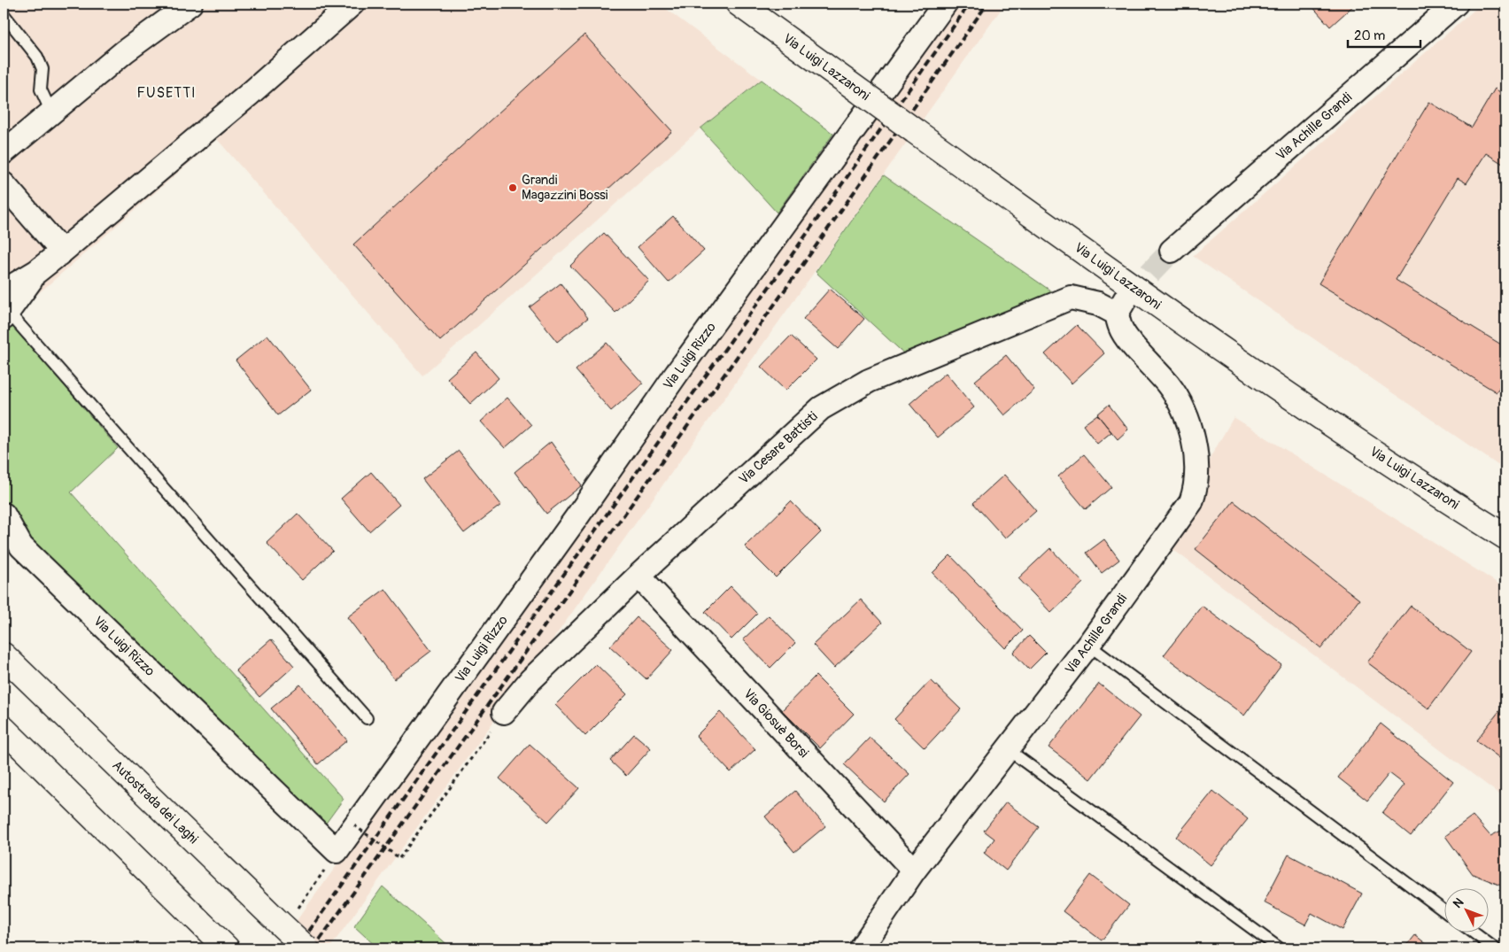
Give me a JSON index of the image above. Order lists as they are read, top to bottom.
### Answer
{
  "streets": {
    "main road": ["Via Luigi Lazzaroni", "Autostrada dei Laghi"],
    "street": [
      "Via Achille Grandi",
      "Via Luigi Rizzo",
      "Via Cesare Battisti",
      "Via Giosuè Borsi"
    ]
  },
  "crossings": [
    ["Via Achille Grandi", "Via Cesare Battisti"],
    ["Via Achille Grandi", "Via Giosuè Borsi"],
    ["Via Cesare Battisti", "Via Giosuè Borsi"]
  ],
  "districts": ["FUSETTI"],
  "places": ["Grandi Magazzini Bossi"],
  "scale_bar": "20 m",
  "north": "top left"
}
